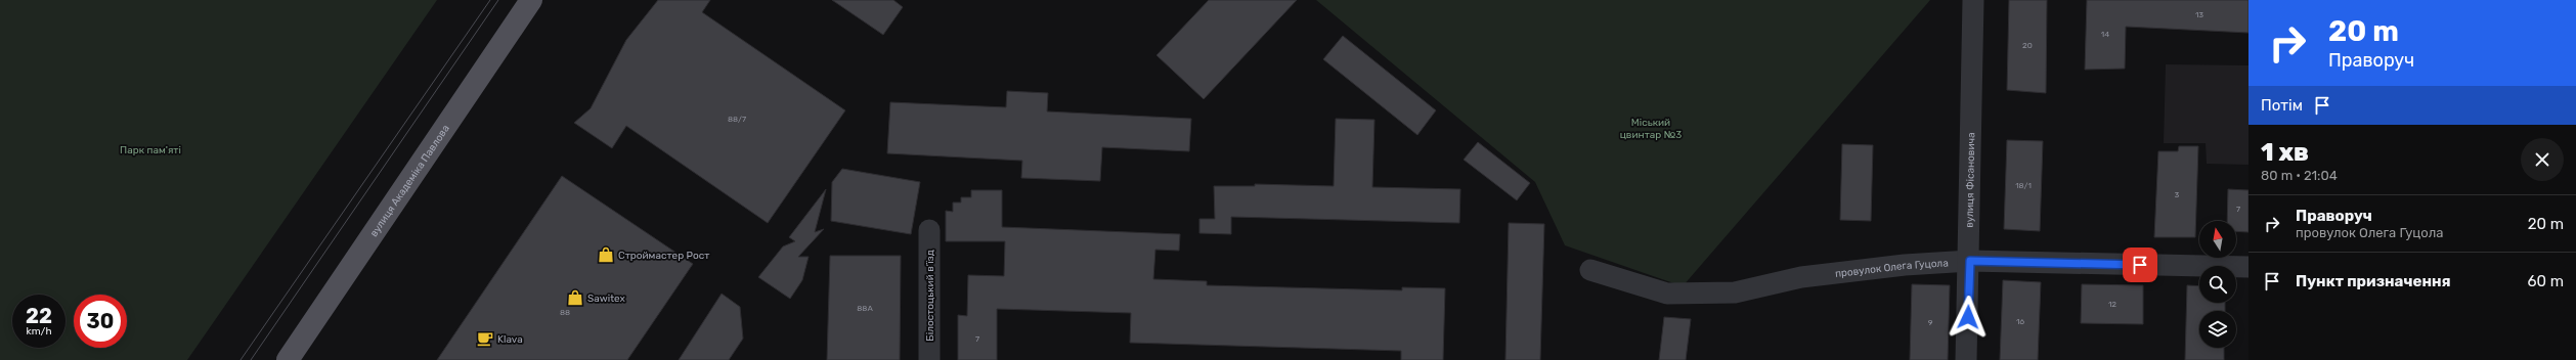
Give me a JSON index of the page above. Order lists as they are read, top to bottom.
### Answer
{
  "streets": {
    "main road": ["вулиця Академіка Павлова"],
    "street": ["вулиця Фісановича", "провулок Олега Гуцола", "Білостоцький в’їзд"]
  },
  "crossings": [
    ["вулиця Фісановича", "провулок Олега Гуцола"]
  ],
  "parks": ["Міський цвинтар №3", "Парк пам'яті"],
  "places": {
    "shop": ["Строймастер Рост", "Sawitex"],
    "cafe": ["Klava"]
  },
  "house_numbers": [
    "13",
    "14",
    "20",
    "88/7",
    "18/1",
    "3",
    "7",
    "12",
    "88А",
    "88",
    "16",
    "9",
    "7"
  ],
  "north": "top",
  "page": {
    "turn": ["20 m", "Праворуч"],
    "then": "Потім",
    "heading": ["1 хв", "80 m · 21:04"],
    "list": [
      {
        "name": "Праворуч",
        "note": "провулок Олега Гуцола",
        "value": "20 m"
      },
      {
        "name": "Пункт призначення",
        "value": "60 m"
      }
    ],
    "speed": "22 km/h",
    "limit": "30"
  }
}
